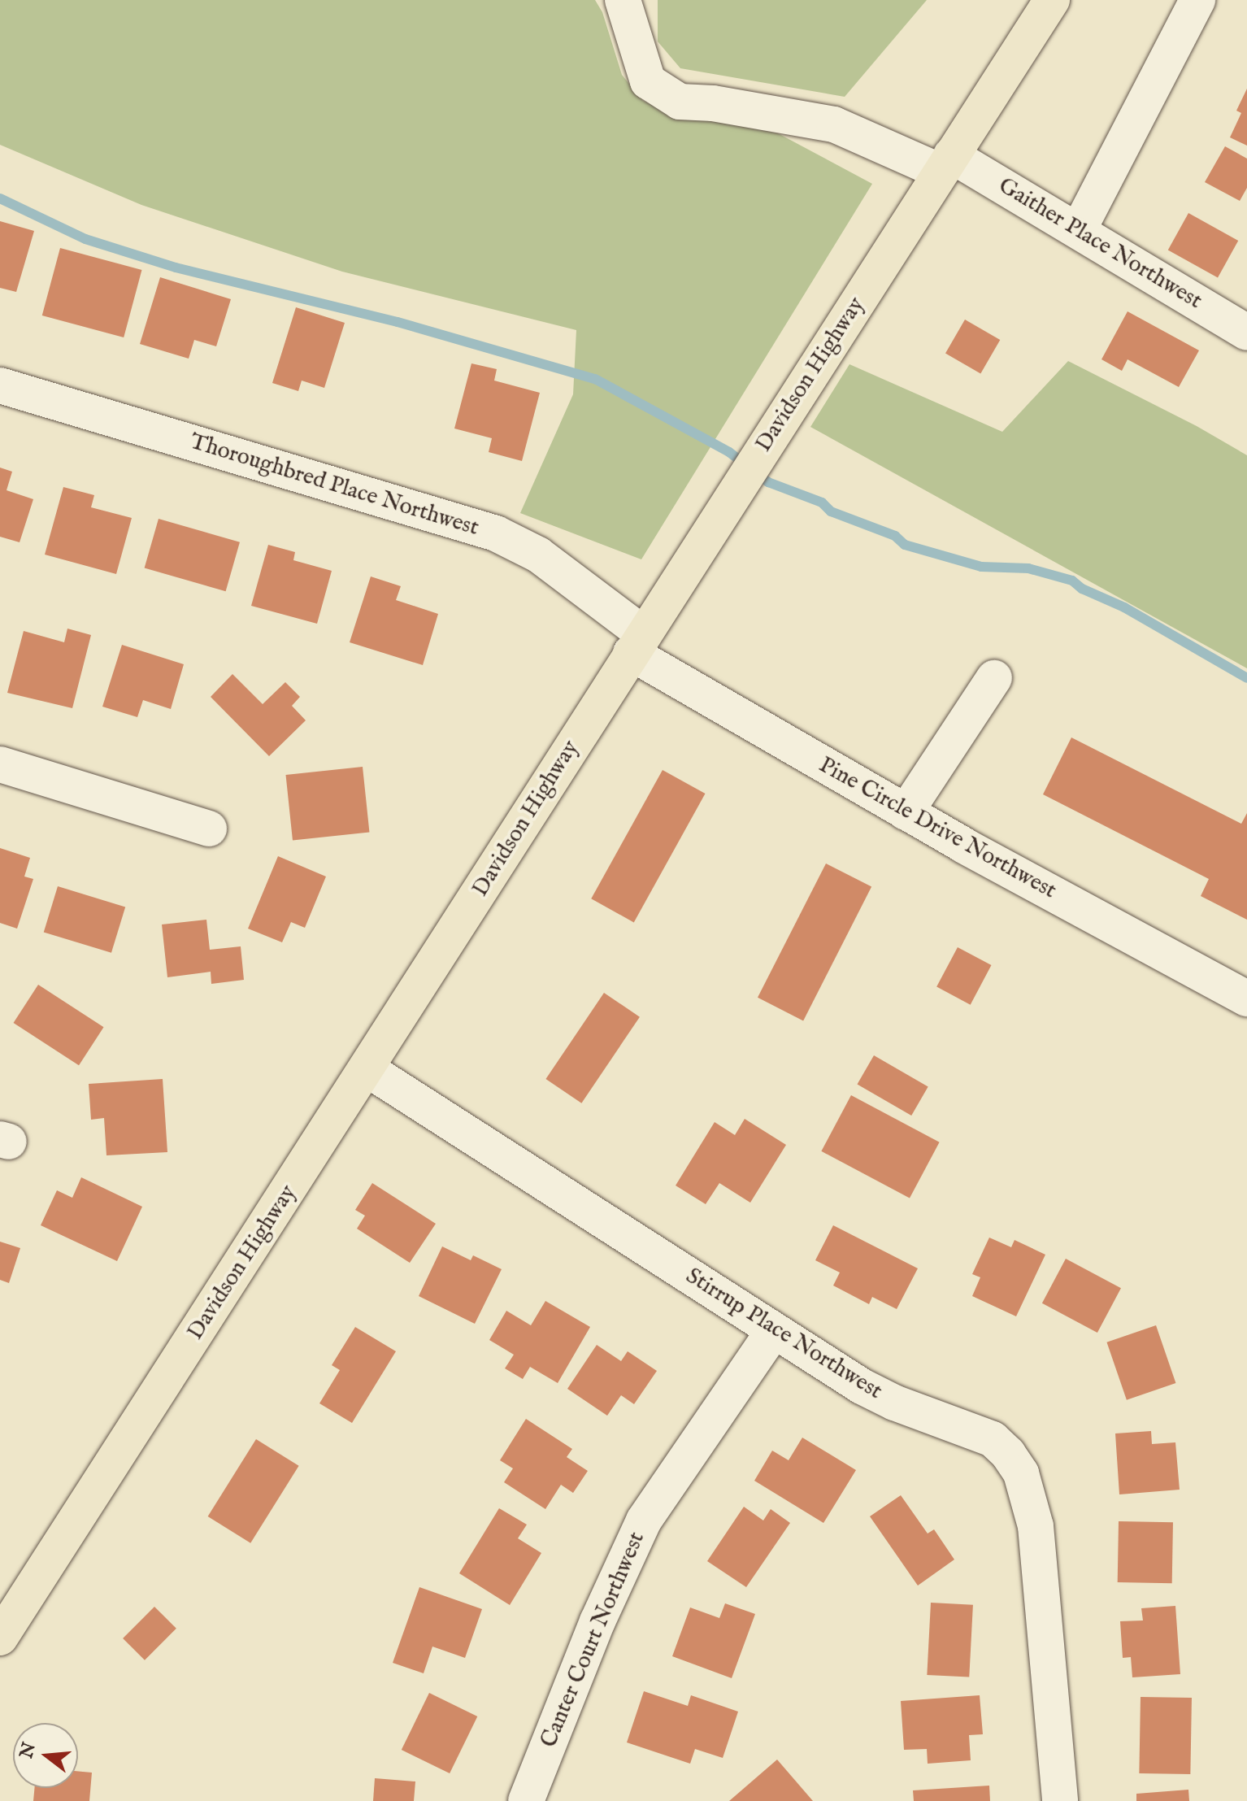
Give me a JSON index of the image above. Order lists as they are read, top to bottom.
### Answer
{
  "streets": {
    "main road": ["Davidson Highway"],
    "street": [
      "Gaither Place Northwest",
      "Thoroughbred Place Northwest",
      "Pine Circle Drive Northwest",
      "Stirrup Place Northwest",
      "Canter Court Northwest"
    ]
  },
  "crossings": [
    ["Gaither Place Northwest", "Davidson Highway"],
    ["Davidson Highway", "Thoroughbred Place Northwest"],
    ["Davidson Highway", "Pine Circle Drive Northwest"],
    ["Davidson Highway", "Stirrup Place Northwest"],
    ["Thoroughbred Place Northwest", "Pine Circle Drive Northwest"],
    ["Stirrup Place Northwest", "Canter Court Northwest"]
  ],
  "north": "left"
}
